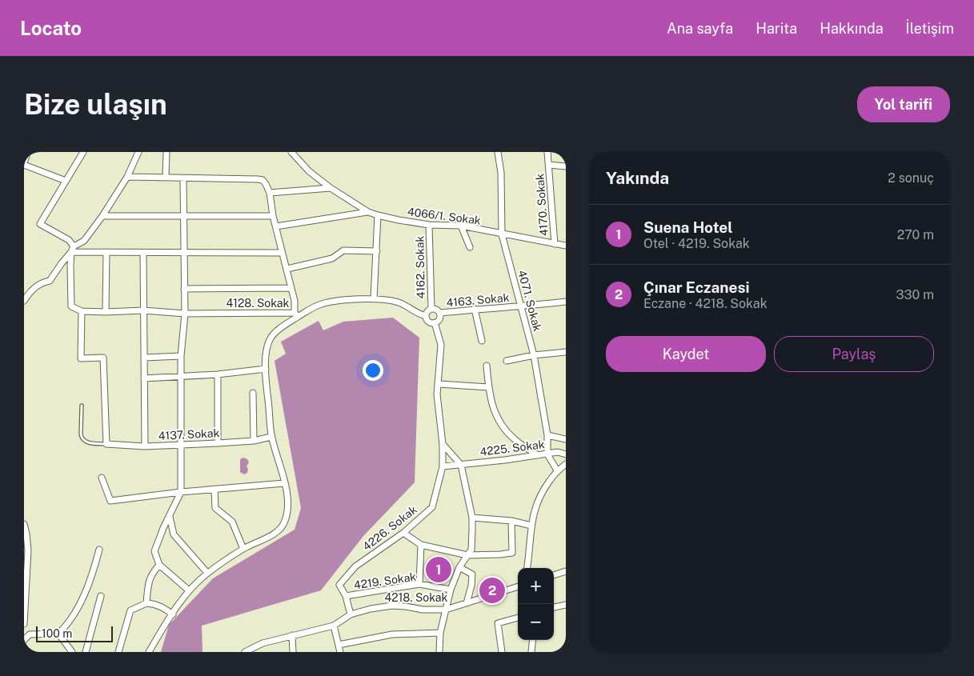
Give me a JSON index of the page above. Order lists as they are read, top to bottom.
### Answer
{
  "streets": {
    "street": [
      "4170. Sokak",
      "4066/1. Sokak",
      "4162. Sokak",
      "4163. Sokak",
      "4071. Sokak",
      "4128. Sokak",
      "4137. Sokak",
      "4225. Sokak",
      "4226. Sokak",
      "4219. Sokak",
      "4218. Sokak"
    ]
  },
  "crossings": [
    ["4170. Sokak", "4066/1. Sokak"],
    ["4066/1. Sokak", "4162. Sokak"],
    ["4066/1. Sokak", "4071. Sokak"],
    ["4162. Sokak", "4163. Sokak"],
    ["4162. Sokak", "4128. Sokak"],
    ["4163. Sokak", "4071. Sokak"],
    ["4163. Sokak", "4128. Sokak"],
    ["4071. Sokak", "4225. Sokak"],
    ["4225. Sokak", "4226. Sokak"],
    ["4226. Sokak", "4219. Sokak"]
  ],
  "scale_bar": "100 m",
  "page": {
    "header": "Locato",
    "nav": [
      "Ana sayfa",
      "Harita",
      "Hakkında",
      "İletişim"
    ],
    "buttons": [
      "Yol tarifi",
      ["Kaydet", "Paylaş"]
    ],
    "title": "Bize ulaşın",
    "heading": ["Yakında", "2 sonuç"],
    "list": [
      {
        "mark": "1",
        "name": "Suena Hotel",
        "note": "Otel · 4219. Sokak",
        "value": "270 m"
      },
      {
        "mark": "2",
        "name": "Çınar Eczanesi",
        "note": "Eczane · 4218. Sokak",
        "value": "330 m"
      }
    ],
    "pins": ["1", "2"],
    "map_buttons": ["+", "−"],
    "scale": "100 m"
  }
}
